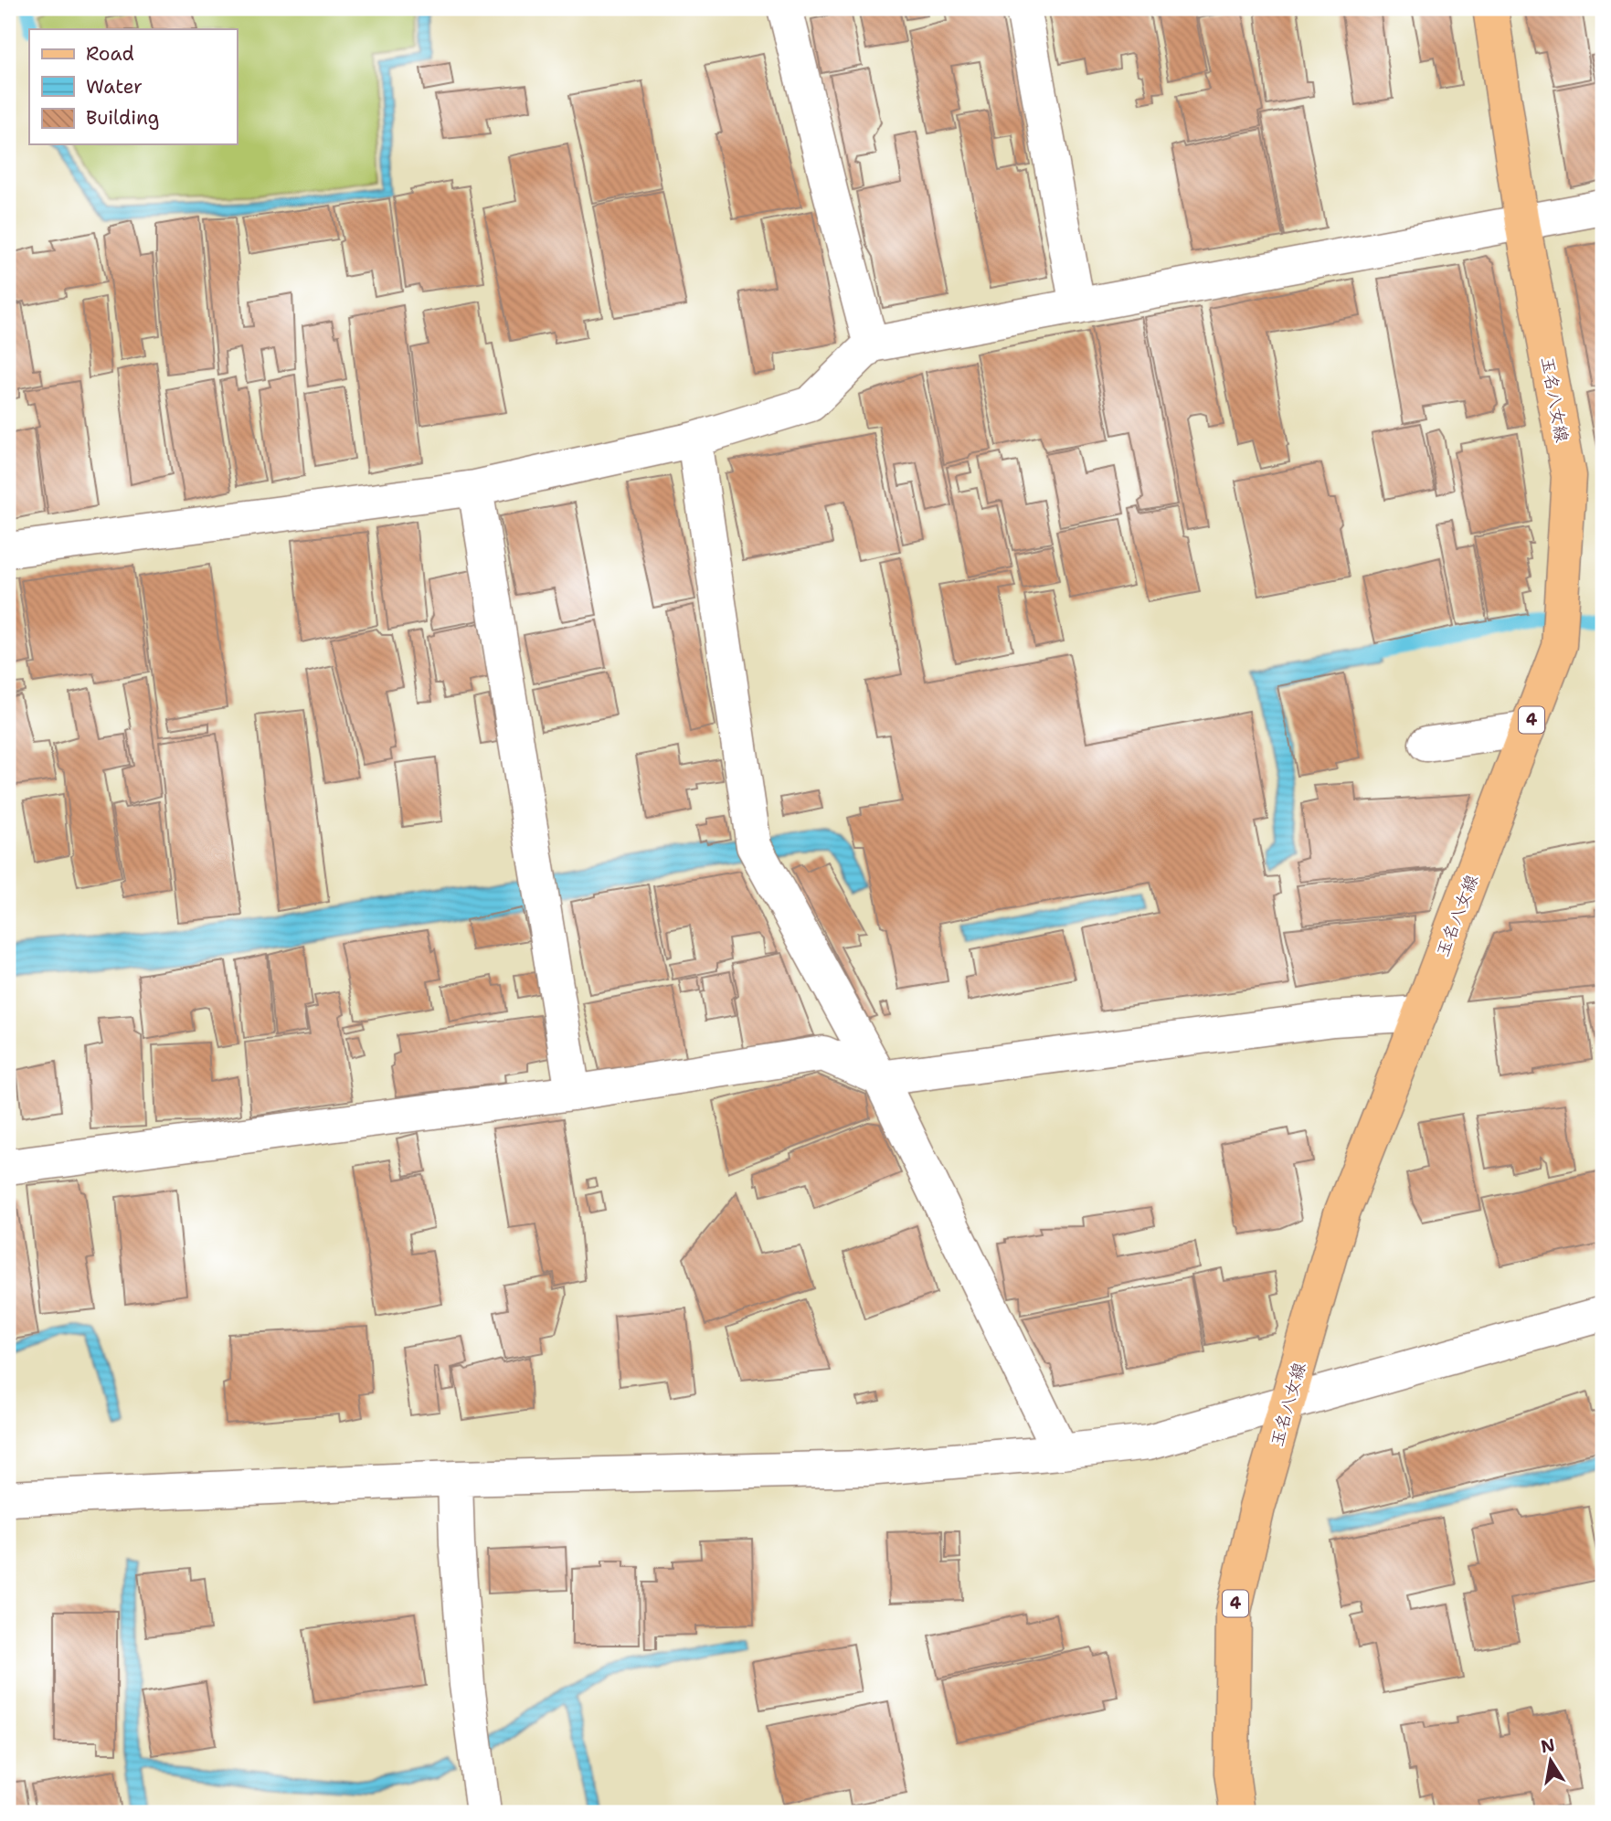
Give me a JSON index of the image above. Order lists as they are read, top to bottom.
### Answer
{
  "streets": {
    "main road": ["玉名八女線", "4"]
  },
  "legend": ["Road", "Water", "Building"],
  "north": "top"
}
